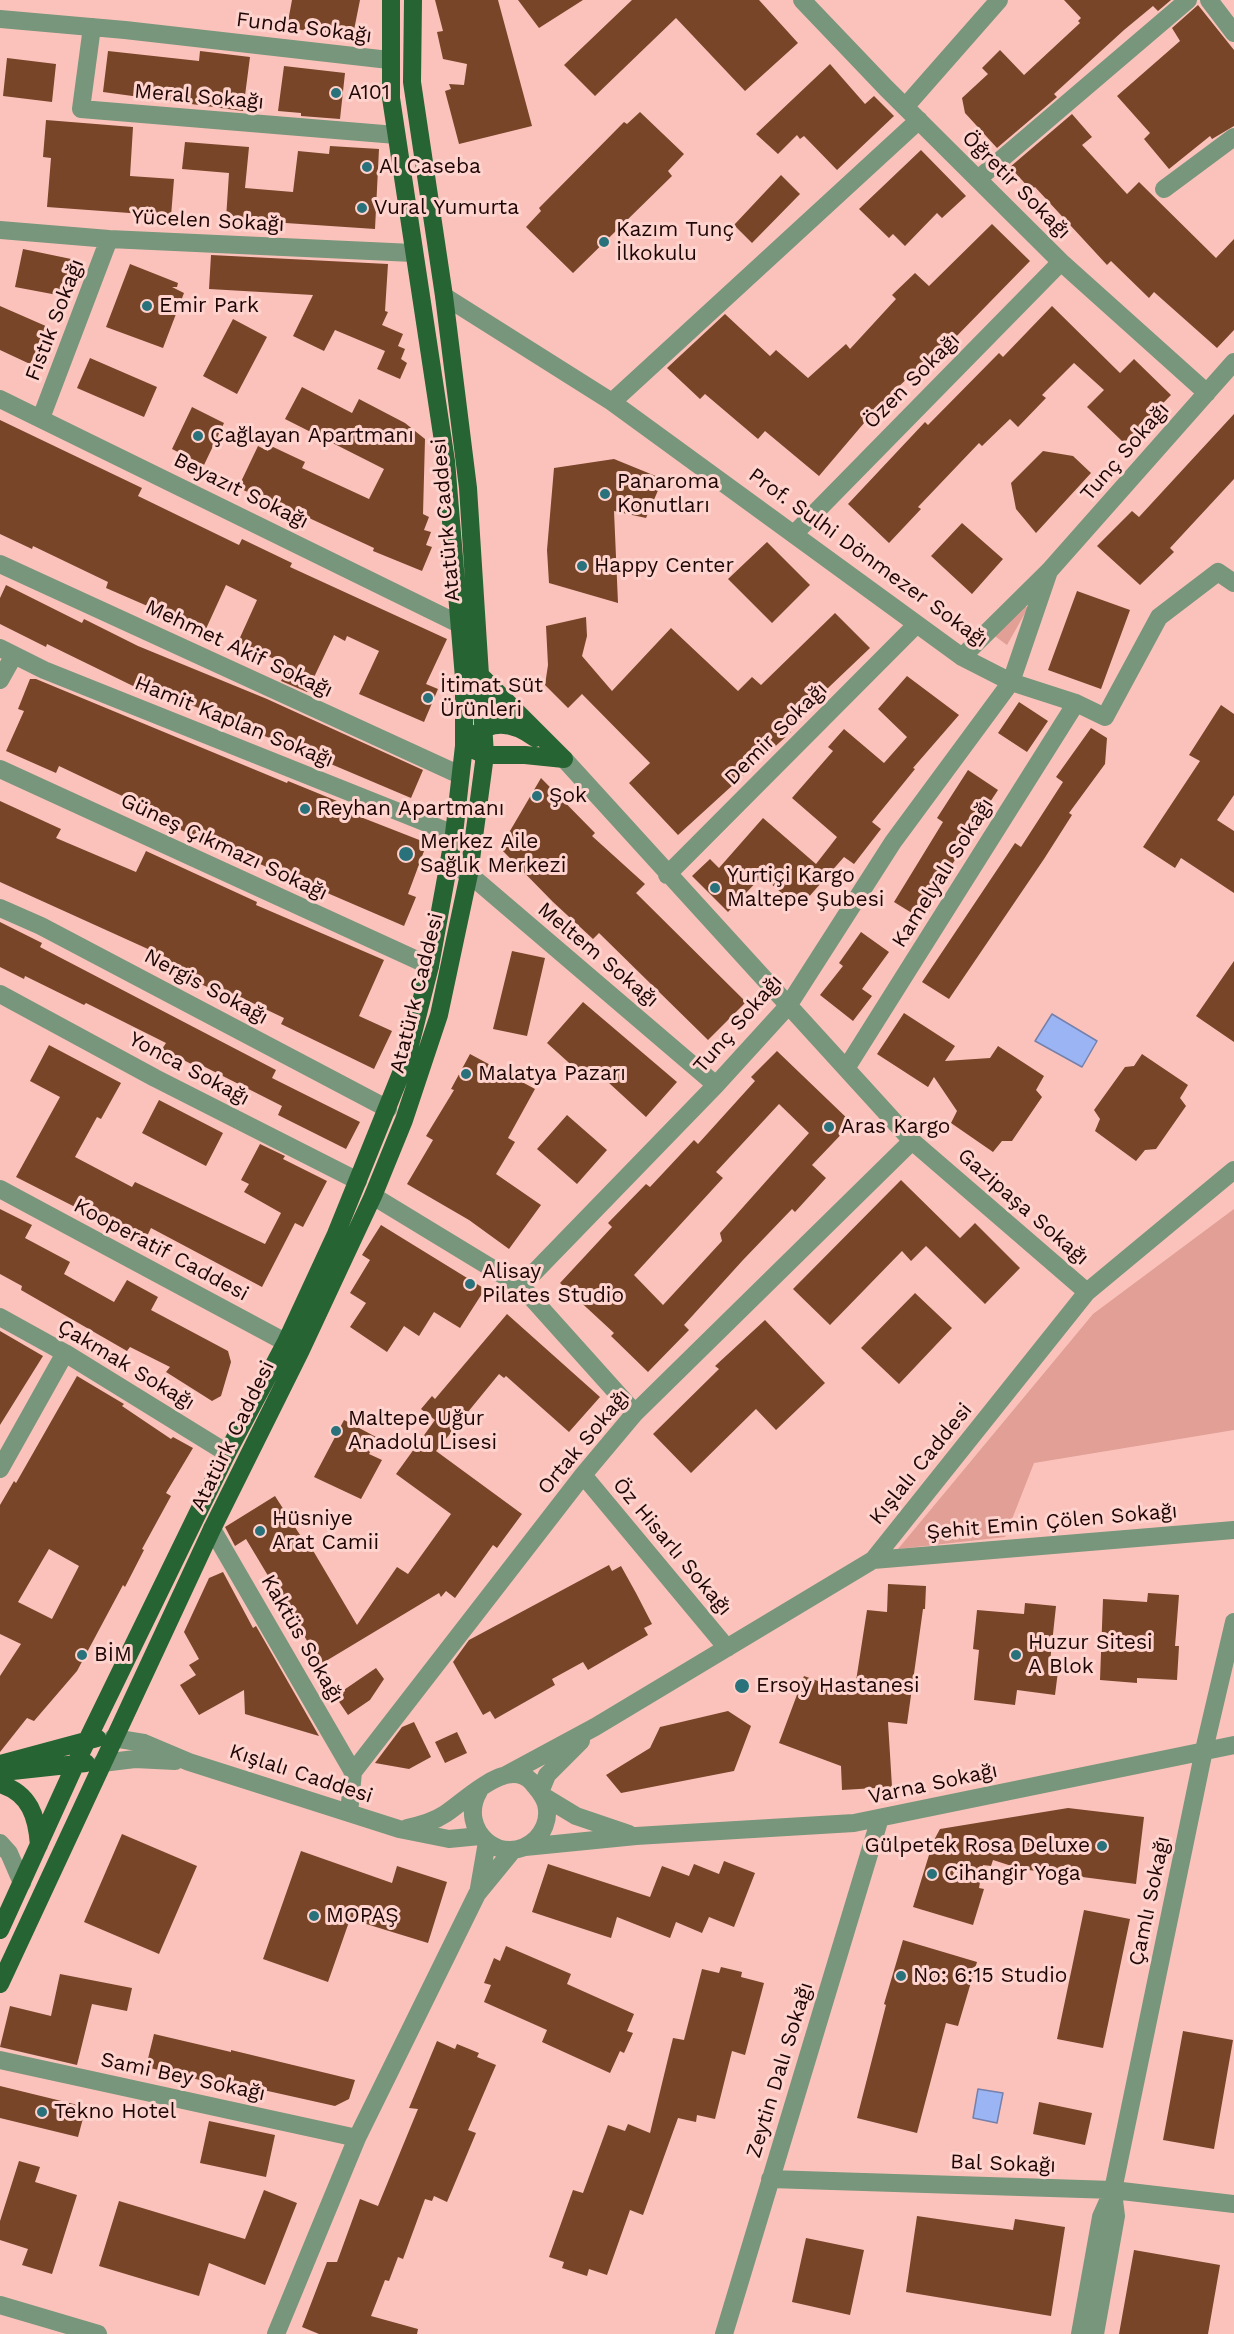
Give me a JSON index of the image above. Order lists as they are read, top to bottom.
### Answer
{
  "streets": {
    "main road": ["Atatürk Caddesi"],
    "street": [
      "Funda Sokağı",
      "Meral Sokağı",
      "Öğretir Sokağı",
      "Yücelen Sokağı",
      "Fıstık Sokağı",
      "Özen Sokağı",
      "Tunç Sokağı",
      "Beyazıt Sokağı",
      "Prof. Sulhi Dönmezer Sokağı",
      "Mehmet Akif Sokağı",
      "Hamit Kaplan Sokağı",
      "Demir Sokağı",
      "Güneş Çıkmazı Sokağı",
      "Kamelyalı Sokağı",
      "Meltem Sokağı",
      "Nergis Sokağı",
      "Yonca Sokağı",
      "Gazipaşa Sokağı",
      "Kooperatif Caddesi",
      "Çakmak Sokağı",
      "Ortak Sokağı",
      "Kışlalı Caddesi",
      "Şehit Emin Çölen Sokağı",
      "Öz Hisarlı Sokağı",
      "Kaktüs Sokağı",
      "Varna Sokağı",
      "Çamlı Sokağı",
      "Zeytin Dalı Sokağı",
      "Sami Bey Sokağı",
      "Bal Sokağı"
    ]
  },
  "crossings": [
    ["Funda Sokağı", "Meral Sokağı"],
    ["Funda Sokağı", "Atatürk Caddesi"],
    ["Meral Sokağı", "Atatürk Caddesi"],
    ["Öğretir Sokağı", "Özen Sokağı"],
    ["Öğretir Sokağı", "Tunç Sokağı"],
    ["Yücelen Sokağı", "Fıstık Sokağı"],
    ["Yücelen Sokağı", "Atatürk Caddesi"],
    ["Fıstık Sokağı", "Beyazıt Sokağı"],
    ["Özen Sokağı", "Prof. Sulhi Dönmezer Sokağı"],
    ["Tunç Sokağı", "Prof. Sulhi Dönmezer Sokağı"],
    ["Tunç Sokağı", "Meltem Sokağı"],
    ["Tunç Sokağı", "Gazipaşa Sokağı"],
    ["Beyazıt Sokağı", "Atatürk Caddesi"],
    ["Atatürk Caddesi", "Prof. Sulhi Dönmezer Sokağı"],
    ["Atatürk Caddesi", "Mehmet Akif Sokağı"],
    ["Atatürk Caddesi", "Hamit Kaplan Sokağı"],
    ["Atatürk Caddesi", "Güneş Çıkmazı Sokağı"],
    ["Atatürk Caddesi", "Meltem Sokağı"],
    ["Atatürk Caddesi", "Nergis Sokağı"],
    ["Atatürk Caddesi", "Yonca Sokağı"],
    ["Atatürk Caddesi", "Kooperatif Caddesi"],
    ["Atatürk Caddesi", "Çakmak Sokağı"],
    ["Atatürk Caddesi", "Kışlalı Caddesi"],
    ["Atatürk Caddesi", "Kaktüs Sokağı"],
    ["Prof. Sulhi Dönmezer Sokağı", "Demir Sokağı"],
    ["Prof. Sulhi Dönmezer Sokağı", "Kamelyalı Sokağı"],
    ["Demir Sokağı", "Gazipaşa Sokağı"],
    ["Kamelyalı Sokağı", "Gazipaşa Sokağı"],
    ["Gazipaşa Sokağı", "Ortak Sokağı"],
    ["Gazipaşa Sokağı", "Kışlalı Caddesi"],
    ["Ortak Sokağı", "Öz Hisarlı Sokağı"],
    ["Ortak Sokağı", "Kaktüs Sokağı"],
    ["Kışlalı Caddesi", "Şehit Emin Çölen Sokağı"],
    ["Kışlalı Caddesi", "Öz Hisarlı Sokağı"],
    ["Kışlalı Caddesi", "Varna Sokağı"],
    ["Varna Sokağı", "Çamlı Sokağı"],
    ["Varna Sokağı", "Zeytin Dalı Sokağı"],
    ["Çamlı Sokağı", "Bal Sokağı"],
    ["Zeytin Dalı Sokağı", "Bal Sokağı"]
  ],
  "places": [
    "A101",
    "Al Caseba",
    "Vural Yumurta",
    "Kazım Tunç İlkokulu",
    "Emir Park",
    "Çağlayan Apartmanı",
    "Panaroma Konutları",
    "Happy Center",
    "İtimat Süt Ürünleri",
    "Şok",
    "Reyhan Apartmanı",
    "Merkez Aile Sağlık Merkezi",
    "Yurtiçi Kargo Maltepe Şubesi",
    "Malatya Pazarı",
    "Aras Kargo",
    "Alisay Pilates Studio",
    "Maltepe Uğur Anadolu Lisesi",
    "Hüsniye Arat Camii",
    "BİM",
    "Huzur Sitesi A Blok",
    "Ersoy Hastanesi",
    "Gülpetek Rosa Deluxe",
    "Cihangir Yoga",
    "MOPAŞ",
    "No: 6:15 Studio",
    "Tekno Hotel"
  ]
}
